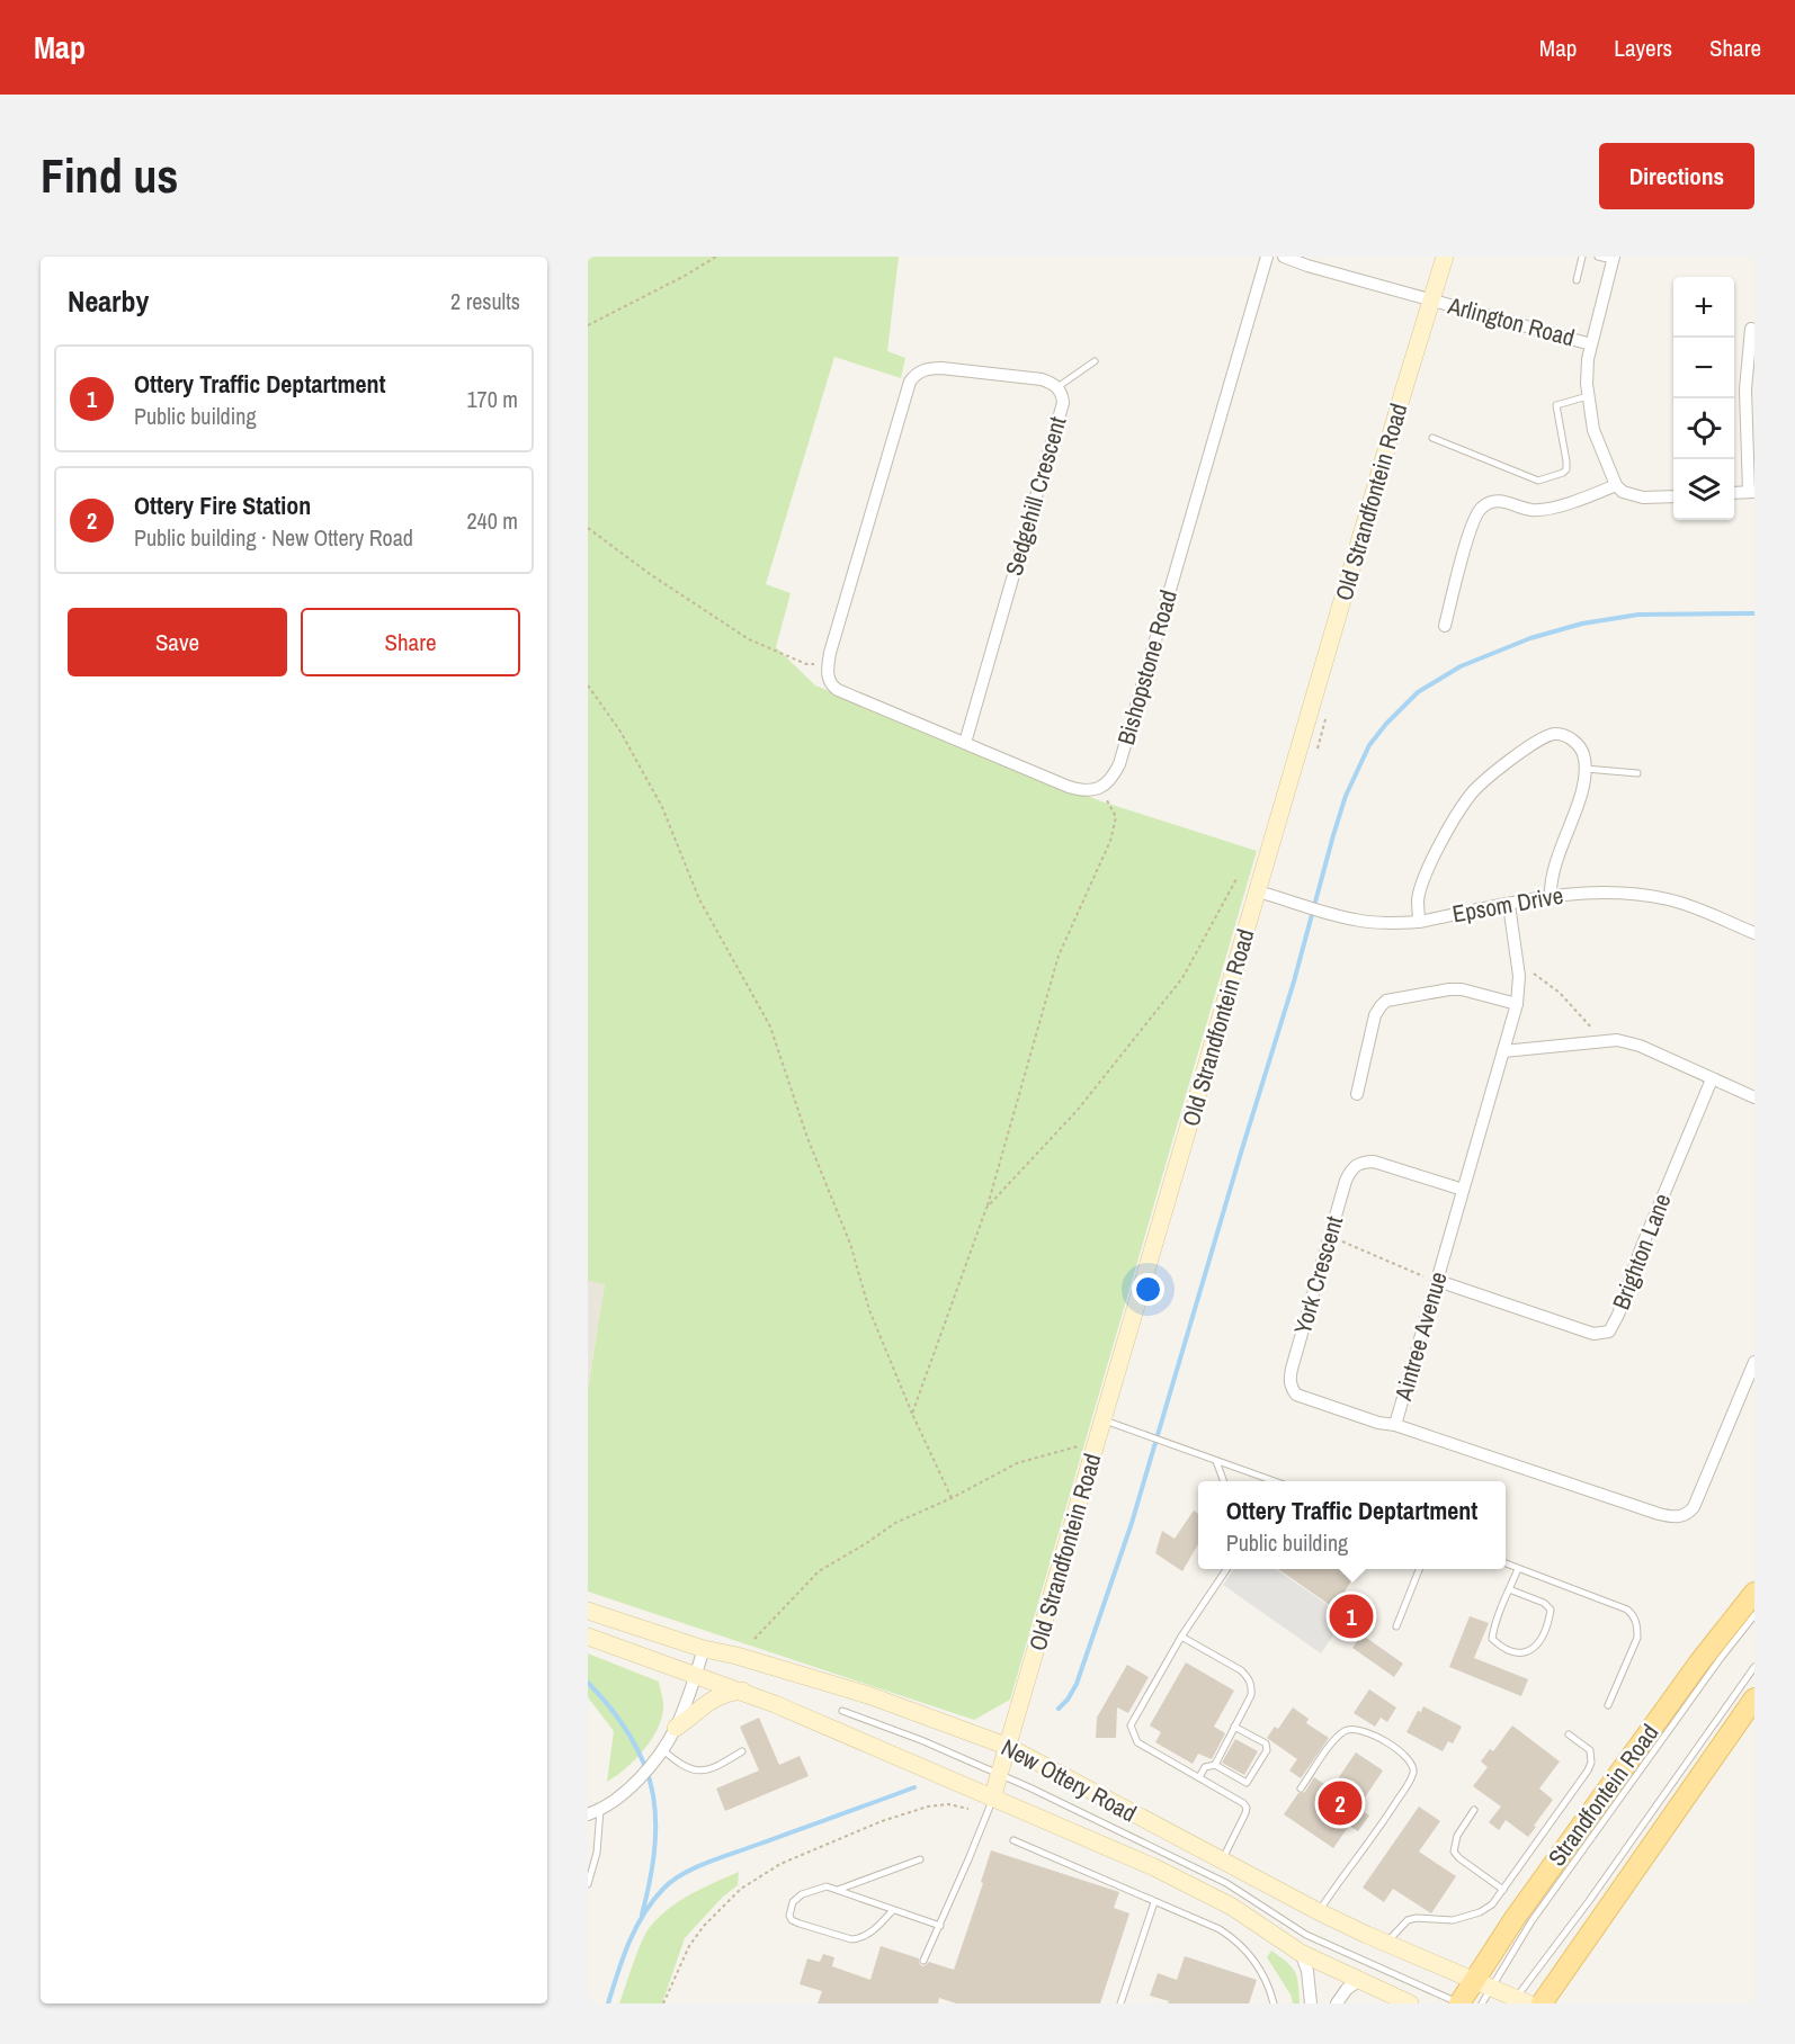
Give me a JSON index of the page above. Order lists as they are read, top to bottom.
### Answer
{
  "streets": {
    "main road": ["Old Strandfontein Road", "New Ottery Road", "Strandfontein Road"],
    "street": [
      "Arlington Road",
      "Sedgehill Crescent",
      "Bishopstone Road",
      "Epsom Drive",
      "Brighton Lane",
      "York Crescent",
      "Aintree Avenue"
    ]
  },
  "crossings": [
    ["Arlington Road", "Old Strandfontein Road"],
    ["Old Strandfontein Road", "Epsom Drive"],
    ["Old Strandfontein Road", "New Ottery Road"],
    ["Epsom Drive", "Aintree Avenue"],
    ["Brighton Lane", "Aintree Avenue"],
    ["York Crescent", "Aintree Avenue"],
    ["New Ottery Road", "Strandfontein Road"]
  ],
  "page": {
    "header": "Map",
    "nav": ["Map", "Layers", "Share"],
    "buttons": [
      "Directions",
      ["Save", "Share"]
    ],
    "title": "Find us",
    "heading": ["Nearby", "2 results"],
    "map_buttons": ["+", "−"],
    "list": [
      {
        "mark": "1",
        "name": "Ottery Traffic Deptartment",
        "note": "Public building",
        "value": "170 m"
      },
      {
        "mark": "2",
        "name": "Ottery Fire Station",
        "note": "Public building · New Ottery Road",
        "value": "240 m"
      }
    ],
    "popup": ["Ottery Traffic Deptartment", "Public building"],
    "pins": ["1", "2"]
  }
}
